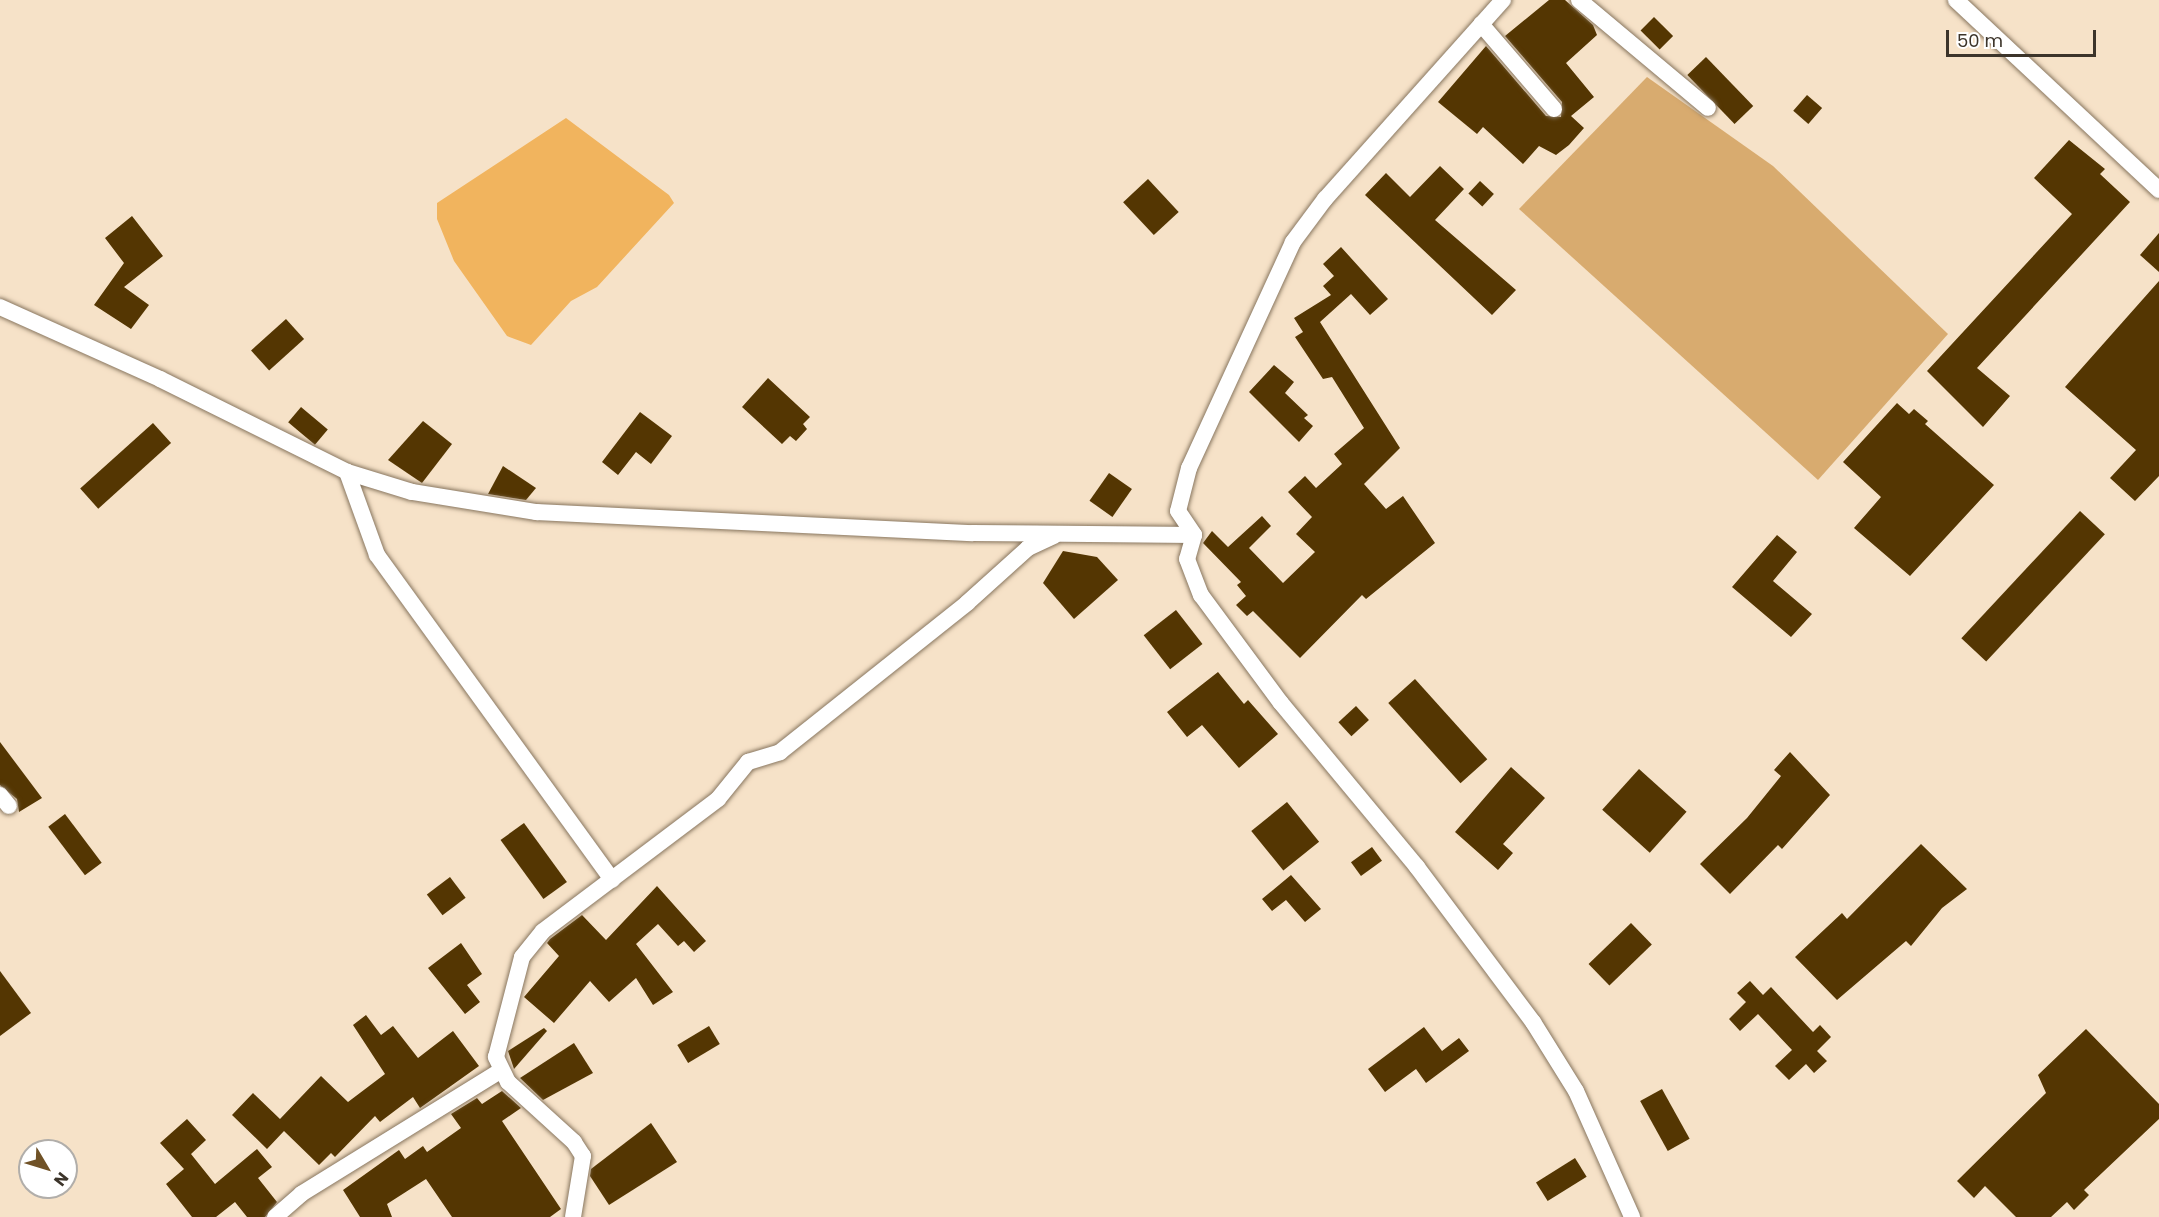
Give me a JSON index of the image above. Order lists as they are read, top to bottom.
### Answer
{
  "scale_bar": "50 m",
  "north": "bottom right"
}
